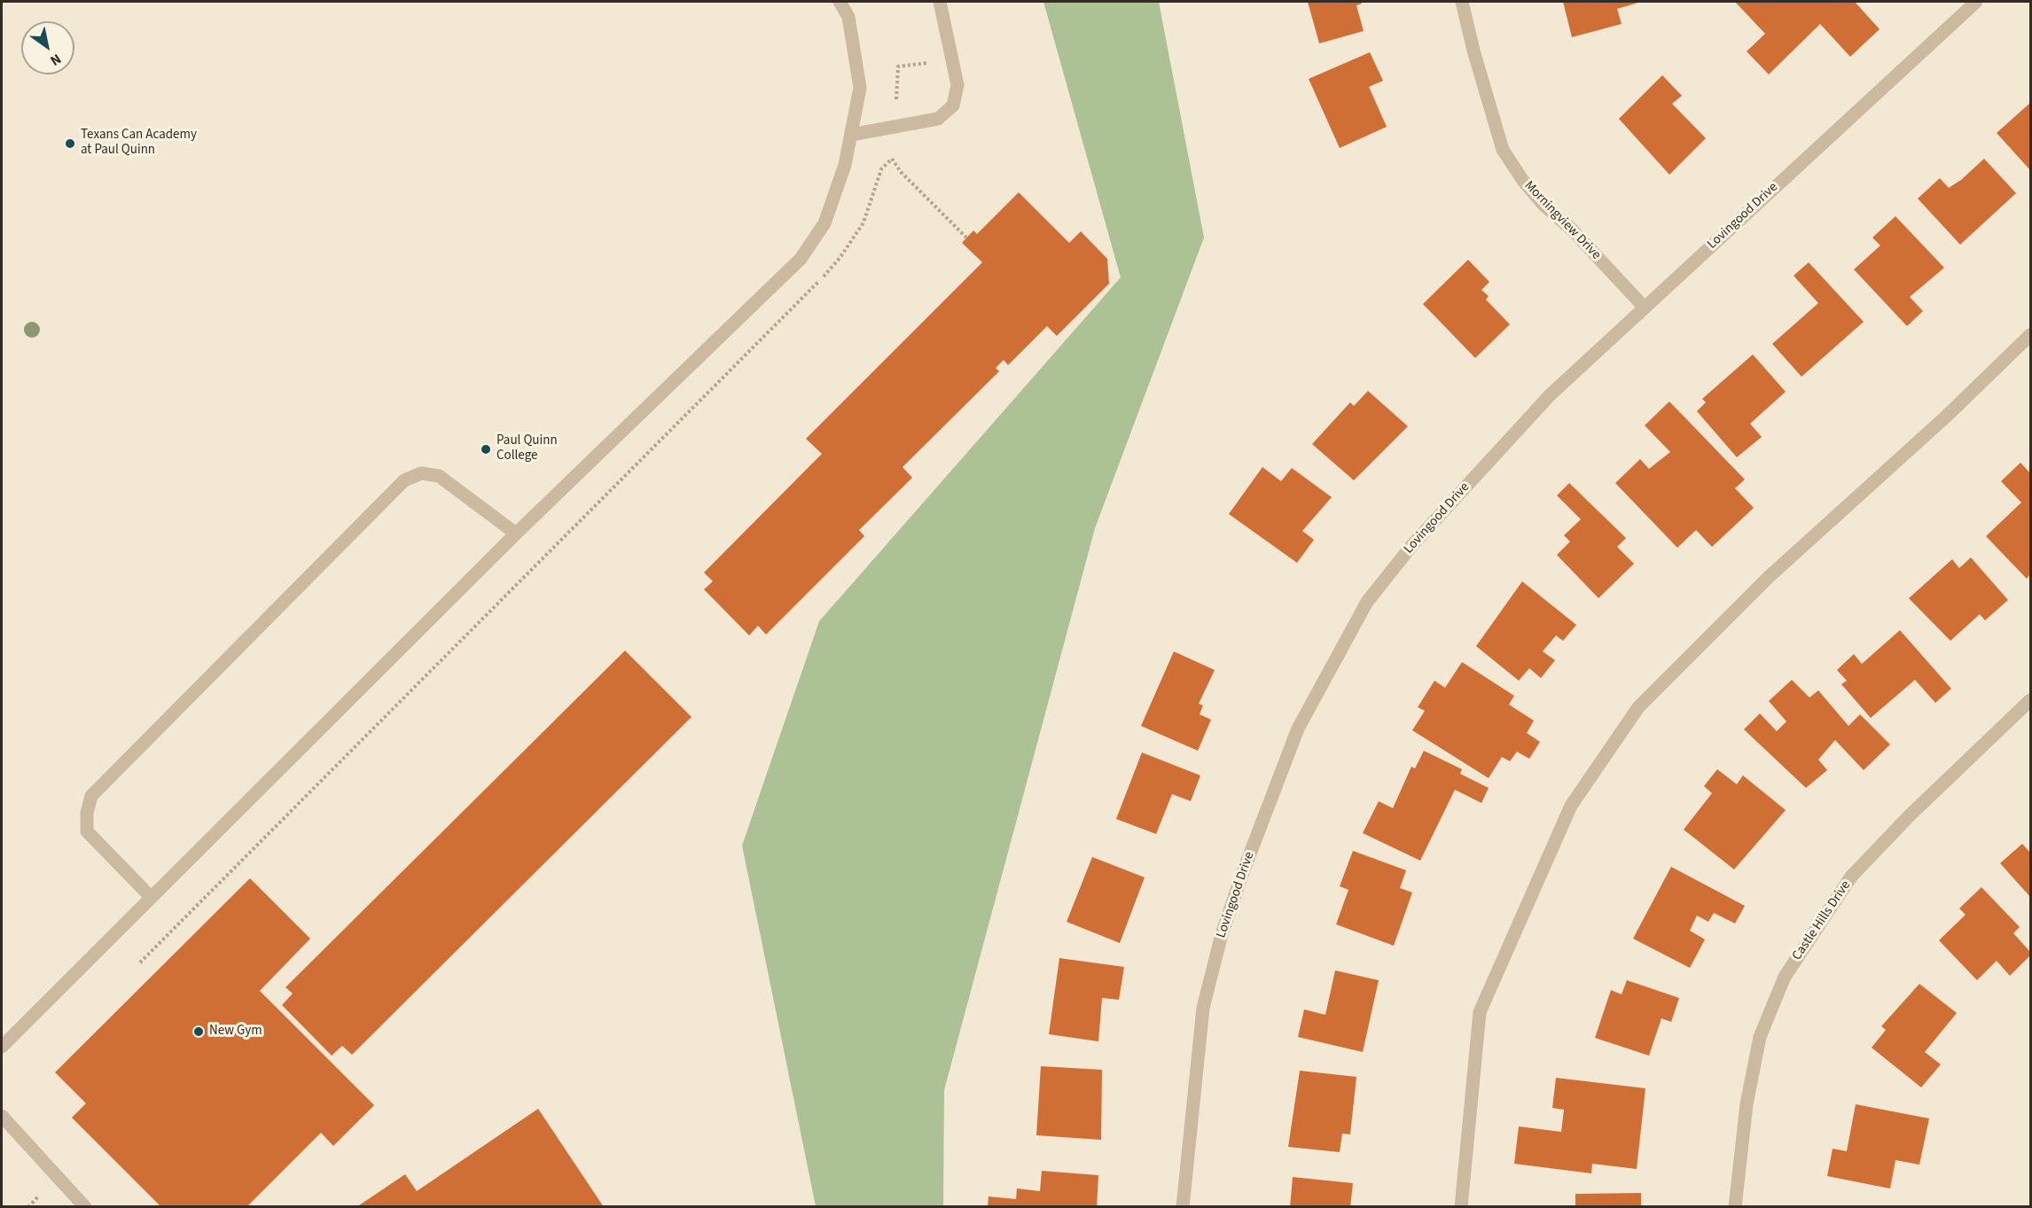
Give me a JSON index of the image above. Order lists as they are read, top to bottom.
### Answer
{
  "streets": {
    "street": ["Lovingood Drive", "Morningview Drive", "Castle Hills Drive"]
  },
  "crossings": [
    ["Lovingood Drive", "Morningview Drive"]
  ],
  "places": ["Texans Can Academy at Paul Quinn", "Paul Quinn College", "New Gym"],
  "north": "bottom right"
}
